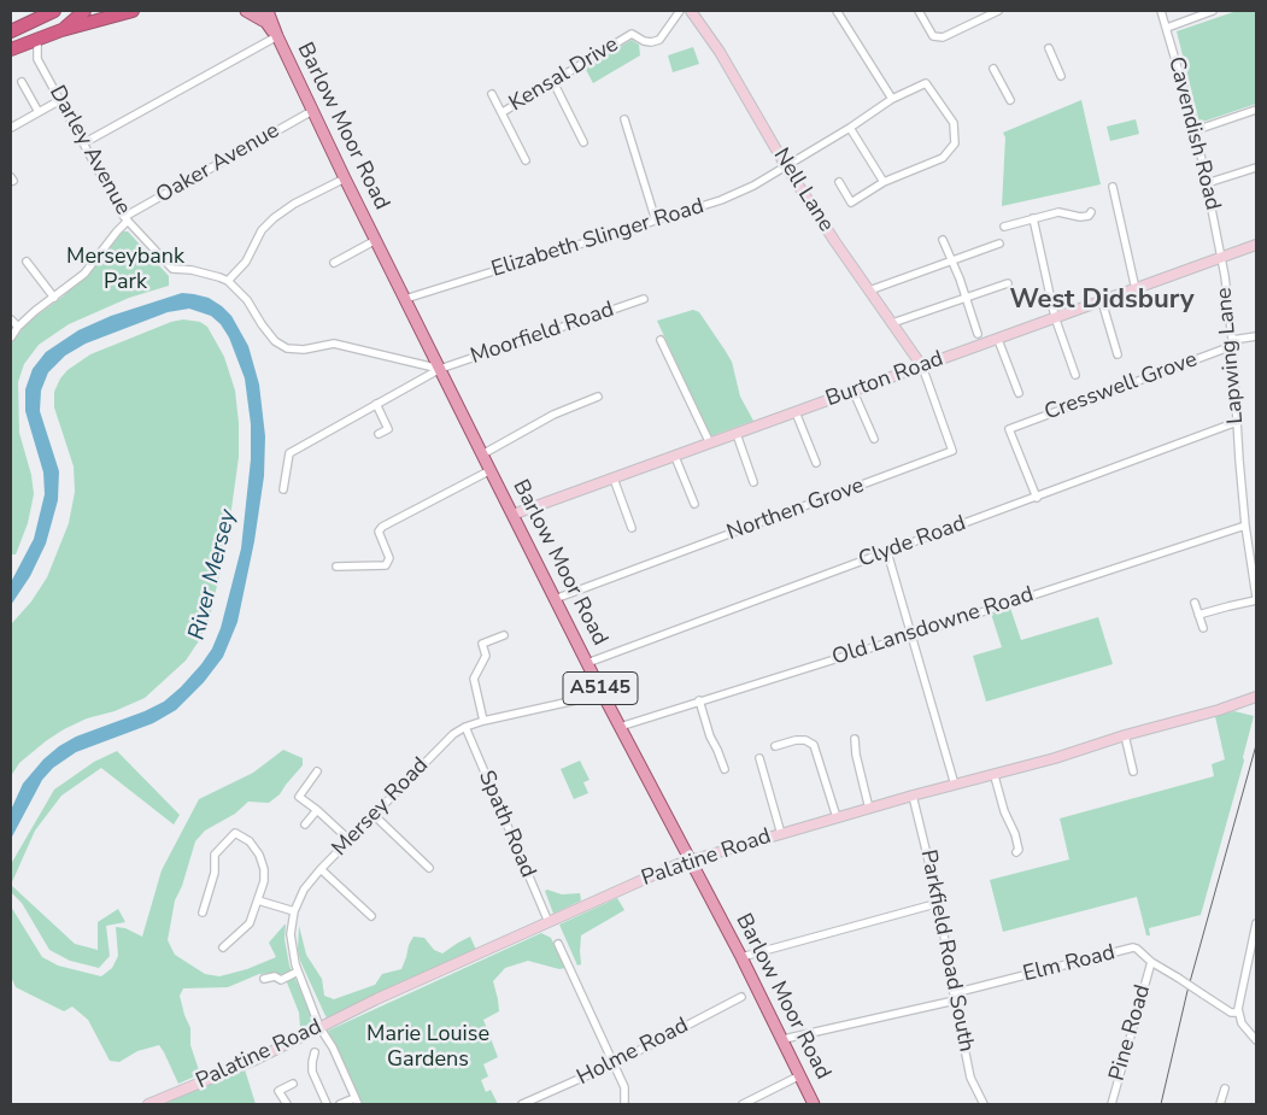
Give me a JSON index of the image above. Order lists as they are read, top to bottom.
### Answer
{
  "streets": {
    "main road": ["Barlow Moor Road", "A5145"],
    "street": [
      "Kensal Drive",
      "Cavendish Road",
      "Darley Avenue",
      "Oaker Avenue",
      "Nell Lane",
      "Elizabeth Slinger Road",
      "Moorfield Road",
      "Lapwing Lane",
      "Burton Road",
      "Cresswell Grove",
      "Northen Grove",
      "Clyde Road",
      "Old Lansdowne Road",
      "Mersey Road",
      "Spath Road",
      "Palatine Road",
      "Parkfield Road South",
      "Elm Road",
      "Pine Road",
      "Holme Road"
    ]
  },
  "crossings": [
    ["Barlow Moor Road", "Oaker Avenue"],
    ["Barlow Moor Road", "Elizabeth Slinger Road"],
    ["Barlow Moor Road", "Moorfield Road"],
    ["Barlow Moor Road", "Burton Road"],
    ["Barlow Moor Road", "Northen Grove"],
    ["Barlow Moor Road", "Clyde Road"],
    ["Barlow Moor Road", "Old Lansdowne Road"],
    ["Barlow Moor Road", "A5145"],
    ["Barlow Moor Road", "Mersey Road"],
    ["Barlow Moor Road", "Palatine Road"],
    ["Barlow Moor Road", "Elm Road"],
    ["Cavendish Road", "Lapwing Lane"],
    ["Cavendish Road", "Burton Road"],
    ["Darley Avenue", "Oaker Avenue"],
    ["Nell Lane", "Elizabeth Slinger Road"],
    ["Nell Lane", "Burton Road"],
    ["Nell Lane", "Northen Grove"],
    ["Lapwing Lane", "Burton Road"],
    ["Lapwing Lane", "Cresswell Grove"],
    ["Lapwing Lane", "Clyde Road"],
    ["Lapwing Lane", "Old Lansdowne Road"],
    ["Burton Road", "Northen Grove"],
    ["Cresswell Grove", "Clyde Road"],
    ["Mersey Road", "Spath Road"],
    ["Mersey Road", "Palatine Road"],
    ["Spath Road", "Palatine Road"],
    ["Palatine Road", "Parkfield Road South"],
    ["Parkfield Road South", "Elm Road"],
    ["Elm Road", "Pine Road"]
  ],
  "districts": ["West Didsbury"],
  "water": ["River Mersey"],
  "parks": ["Merseybank Park", "Marie Louise Gardens"]
}
